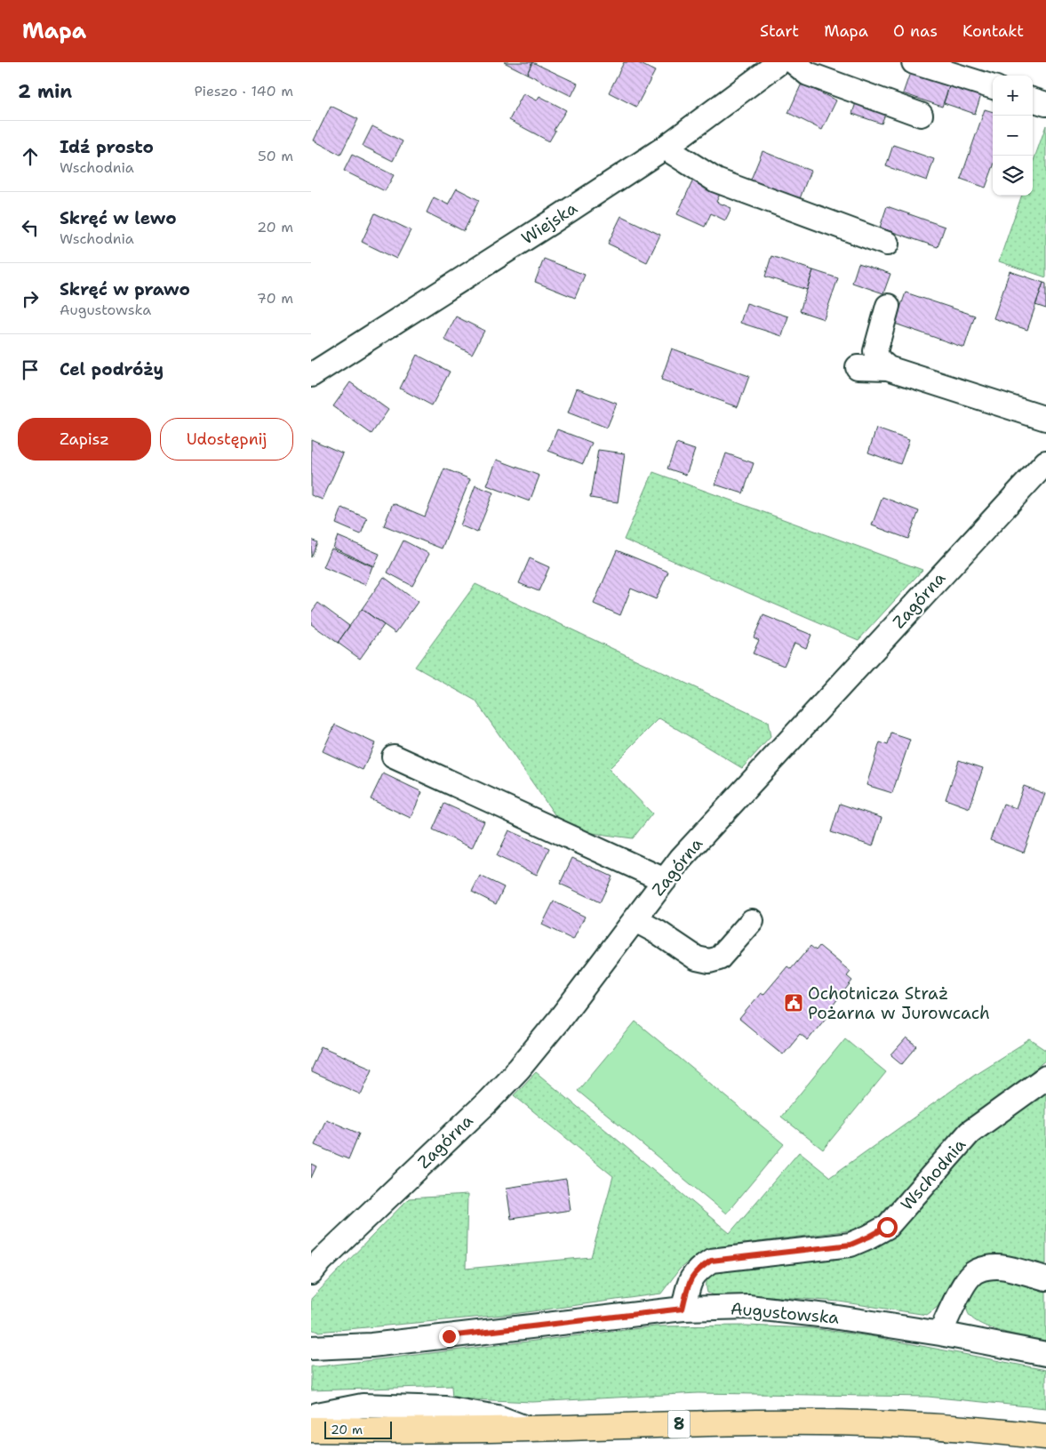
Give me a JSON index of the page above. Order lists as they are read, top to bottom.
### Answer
{
  "streets": {
    "highway": ["8"],
    "street": [
      "Wiejska",
      "Zagórna",
      "Wschodnia",
      "Augustowska"
    ]
  },
  "crossings": [
    ["Wschodnia", "Augustowska"]
  ],
  "places": {
    "public building": ["Ochotnicza Straż Pożarna w Jurowcach"]
  },
  "scale_bar": "20 m",
  "page": {
    "header": "Mapa",
    "nav": [
      "Start",
      "Mapa",
      "O nas",
      "Kontakt"
    ],
    "heading": ["2 min", "Pieszo · 140 m"],
    "map_buttons": ["+", "−"],
    "list": [
      ["Idź prosto", "Wschodnia", "50 m"],
      ["Skręć w lewo", "Wschodnia", "20 m"],
      ["Skręć w prawo", "Augustowska", "70 m"],
      "Cel podróży"
    ],
    "buttons": ["Zapisz", "Udostępnij"],
    "scale": "20 m"
  }
}
